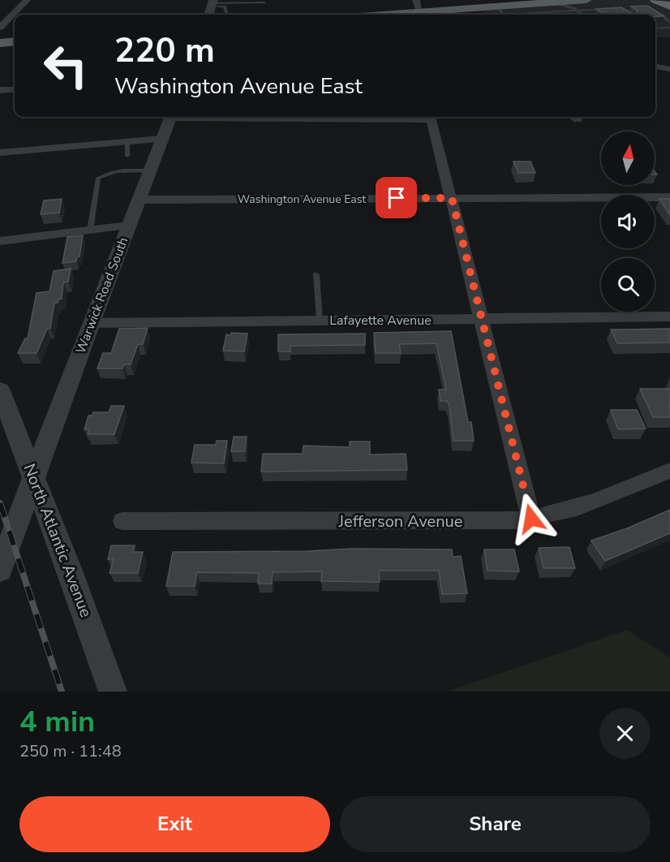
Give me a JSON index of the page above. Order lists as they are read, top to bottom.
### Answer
{
  "streets": {
    "street": [
      "Washington Avenue East",
      "Warwick Road South",
      "Lafayette Avenue",
      "Jefferson Avenue",
      "North Atlantic Avenue"
    ]
  },
  "crossings": [
    ["Washington Avenue East", "Warwick Road South"],
    ["Warwick Road South", "Lafayette Avenue"],
    ["Warwick Road South", "North Atlantic Avenue"]
  ],
  "north": "top",
  "page": {
    "turn": ["220 m", "Washington Avenue East"],
    "heading": ["4 min", "250 m · 11:48"],
    "buttons": ["Exit", "Share"]
  }
}
